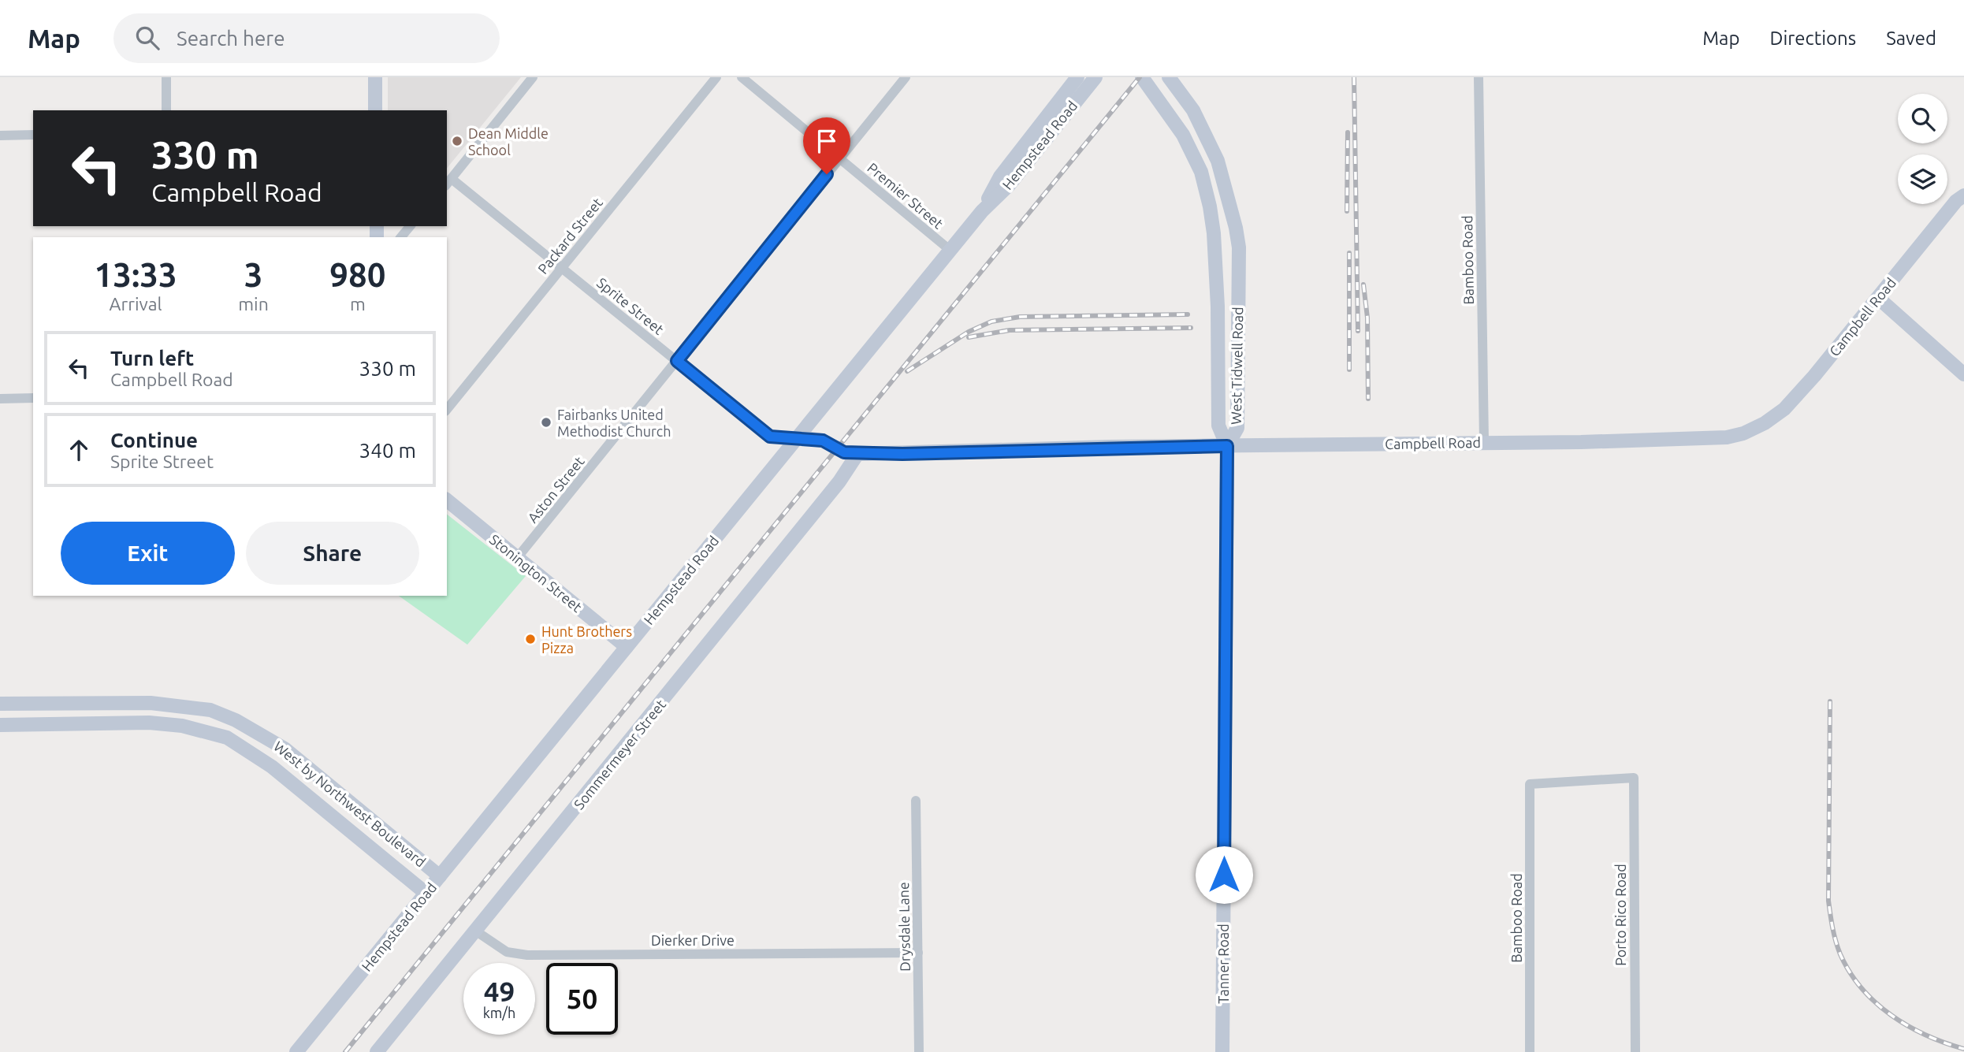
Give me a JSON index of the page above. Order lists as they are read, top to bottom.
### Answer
{
  "streets": {
    "street": [
      "Hempstead Road",
      "Premier Street",
      "Packard Street",
      "Bamboo Road",
      "Sprite Street",
      "Campbell Road",
      "West Tidwell Road",
      "Aston Street",
      "Stonington Street",
      "Sommermeyer Street",
      "West by Northwest Boulevard",
      "Porto Rico Road",
      "Drysdale Lane",
      "Dierker Drive",
      "Tanner Road"
    ]
  },
  "crossings": [
    ["Hempstead Road", "Premier Street"],
    ["Hempstead Road", "Sprite Street"],
    ["Hempstead Road", "Campbell Road"],
    ["Hempstead Road", "Stonington Street"],
    ["Hempstead Road", "West by Northwest Boulevard"],
    ["Premier Street", "Aston Street"],
    ["Packard Street", "Sprite Street"],
    ["Bamboo Road", "Campbell Road"],
    ["Bamboo Road", "Porto Rico Road"],
    ["Sprite Street", "Campbell Road"],
    ["Sprite Street", "Aston Street"],
    ["Campbell Road", "West Tidwell Road"],
    ["Campbell Road", "Sommermeyer Street"],
    ["Campbell Road", "Tanner Road"],
    ["West Tidwell Road", "Tanner Road"],
    ["Aston Street", "Stonington Street"],
    ["Sommermeyer Street", "Dierker Drive"],
    ["Drysdale Lane", "Dierker Drive"]
  ],
  "places": ["Dean Middle School", "Fairbanks United Methodist Church", "Hunt Brothers Pizza"],
  "page": {
    "header": "Map",
    "search": "Search here",
    "nav": ["Map", "Directions", "Saved"],
    "turn": ["330 m", "Campbell Road"],
    "eta": [
      "13:33",
      "Arrival",
      "3",
      "min",
      "980",
      "m"
    ],
    "list": [
      {
        "name": "Turn left",
        "note": "Campbell Road",
        "value": "330 m"
      },
      {
        "name": "Continue",
        "note": "Sprite Street",
        "value": "340 m"
      }
    ],
    "buttons": ["Exit", "Share"],
    "speed": "49 km/h",
    "limit": "50"
  }
}
